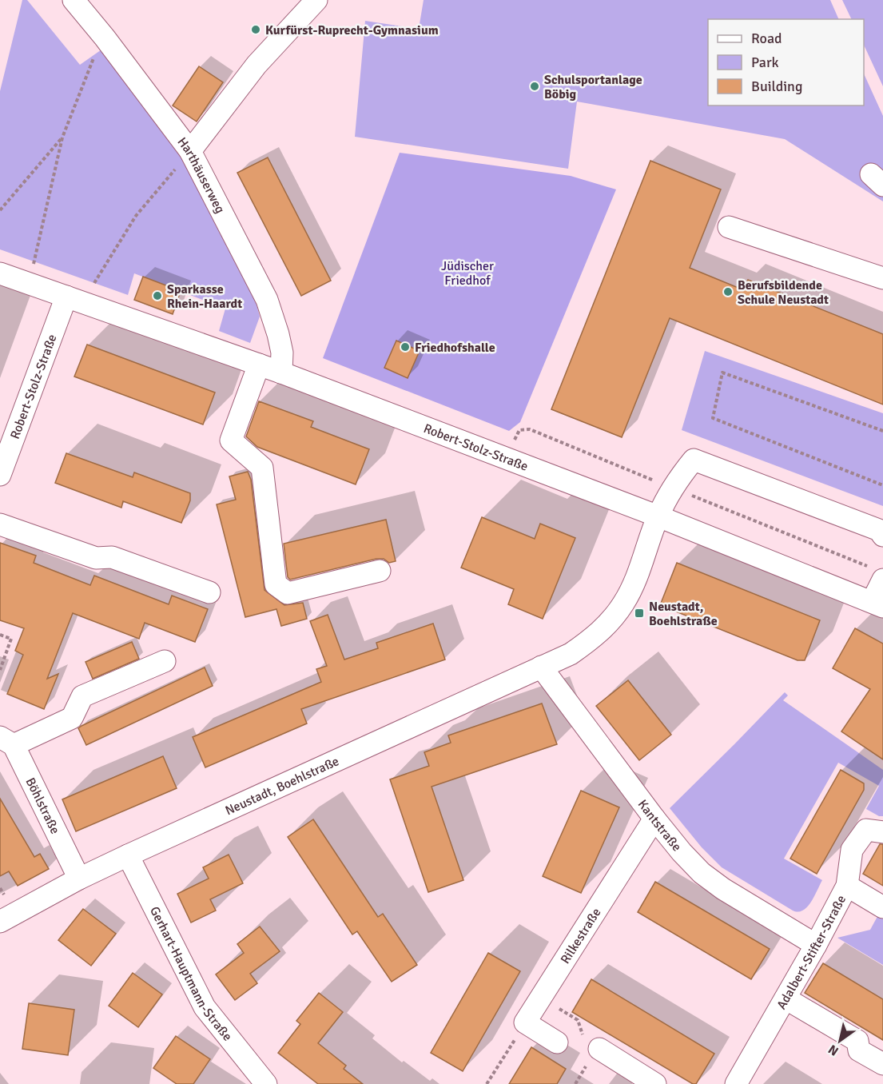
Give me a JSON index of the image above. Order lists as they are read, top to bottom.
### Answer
{
  "streets": {
    "street": [
      "Harthäuserweg",
      "Robert-Stolz-Straße",
      "Neustadt, Boehlstraße",
      "Böhlstraße",
      "Kantstraße",
      "Rilkestraße",
      "Adalbert-Stifter-Straße",
      "Gerhart-Hauptmann-Straße"
    ]
  },
  "crossings": [
    ["Harthäuserweg", "Robert-Stolz-Straße"],
    ["Robert-Stolz-Straße", "Neustadt, Boehlstraße"],
    ["Neustadt, Boehlstraße", "Böhlstraße"],
    ["Neustadt, Boehlstraße", "Kantstraße"],
    ["Neustadt, Boehlstraße", "Gerhart-Hauptmann-Straße"],
    ["Kantstraße", "Rilkestraße"],
    ["Kantstraße", "Adalbert-Stifter-Straße"]
  ],
  "parks": ["Jüdischer Friedhof"],
  "places": {
    "other": [
      "Kurfürst-Ruprecht-Gymnasium",
      "Schulsportanlage Böbig",
      "Berufsbildende Schule Neustadt",
      "Sparkasse Rhein-Haardt",
      "Friedhofshalle"
    ],
    "transit": ["Neustadt, Boehlstraße"]
  },
  "legend": ["Road", "Park", "Building"],
  "north": "bottom left"
}
